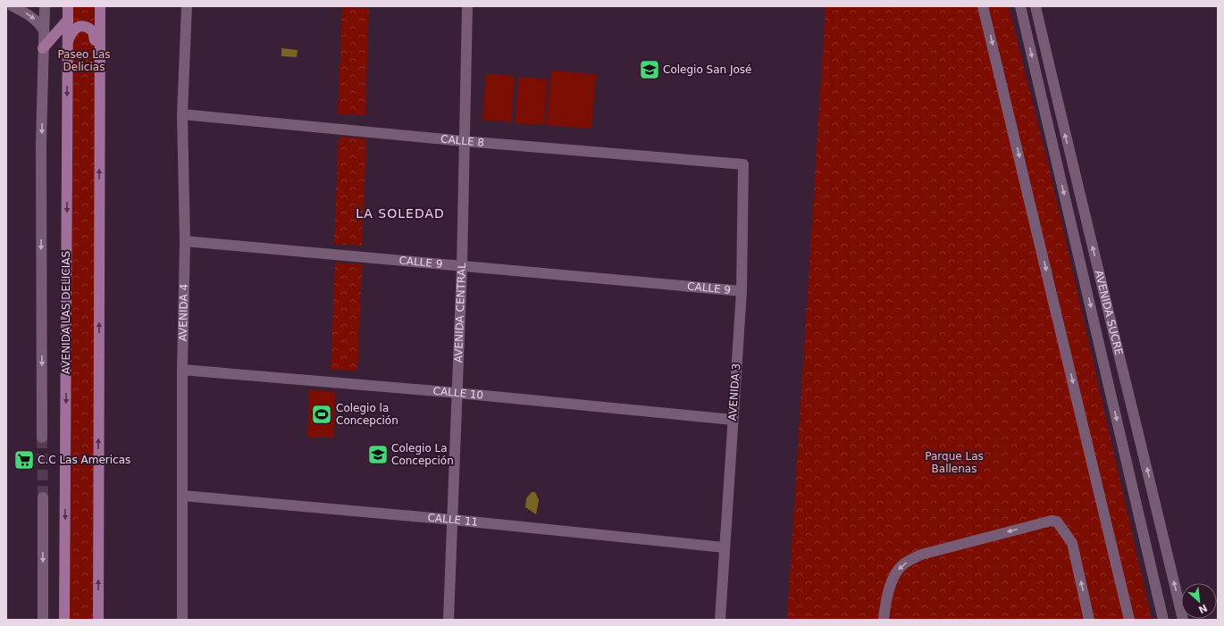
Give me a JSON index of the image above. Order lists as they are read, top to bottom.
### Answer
{
  "streets": {
    "main road": ["AVENIDA LAS DELICIAS"],
    "street": [
      "CALLE 8",
      "CALLE 9",
      "AVENIDA 4",
      "AVENIDA CENTRAL",
      "AVENIDA SUCRE",
      "AVENIDA 3",
      "CALLE 10",
      "CALLE 11"
    ]
  },
  "crossings": [
    ["CALLE 8", "AVENIDA 4"],
    ["CALLE 8", "AVENIDA CENTRAL"],
    ["CALLE 8", "AVENIDA 3"],
    ["CALLE 9", "AVENIDA 4"],
    ["CALLE 9", "AVENIDA CENTRAL"],
    ["CALLE 9", "AVENIDA 3"],
    ["AVENIDA 4", "CALLE 10"],
    ["AVENIDA 4", "CALLE 11"],
    ["AVENIDA CENTRAL", "CALLE 10"],
    ["AVENIDA CENTRAL", "CALLE 11"],
    ["AVENIDA 3", "CALLE 10"],
    ["AVENIDA 3", "CALLE 11"]
  ],
  "districts": ["LA SOLEDAD"],
  "parks": ["Paseo Las Delicias", "Parque Las Ballenas"],
  "places": {
    "school or university": ["Colegio San José", "Colegio La Concepción"],
    "sports": ["Colegio la Concepción"],
    "supermarket": ["C.C Las Americas"]
  },
  "north": "bottom right"
}
